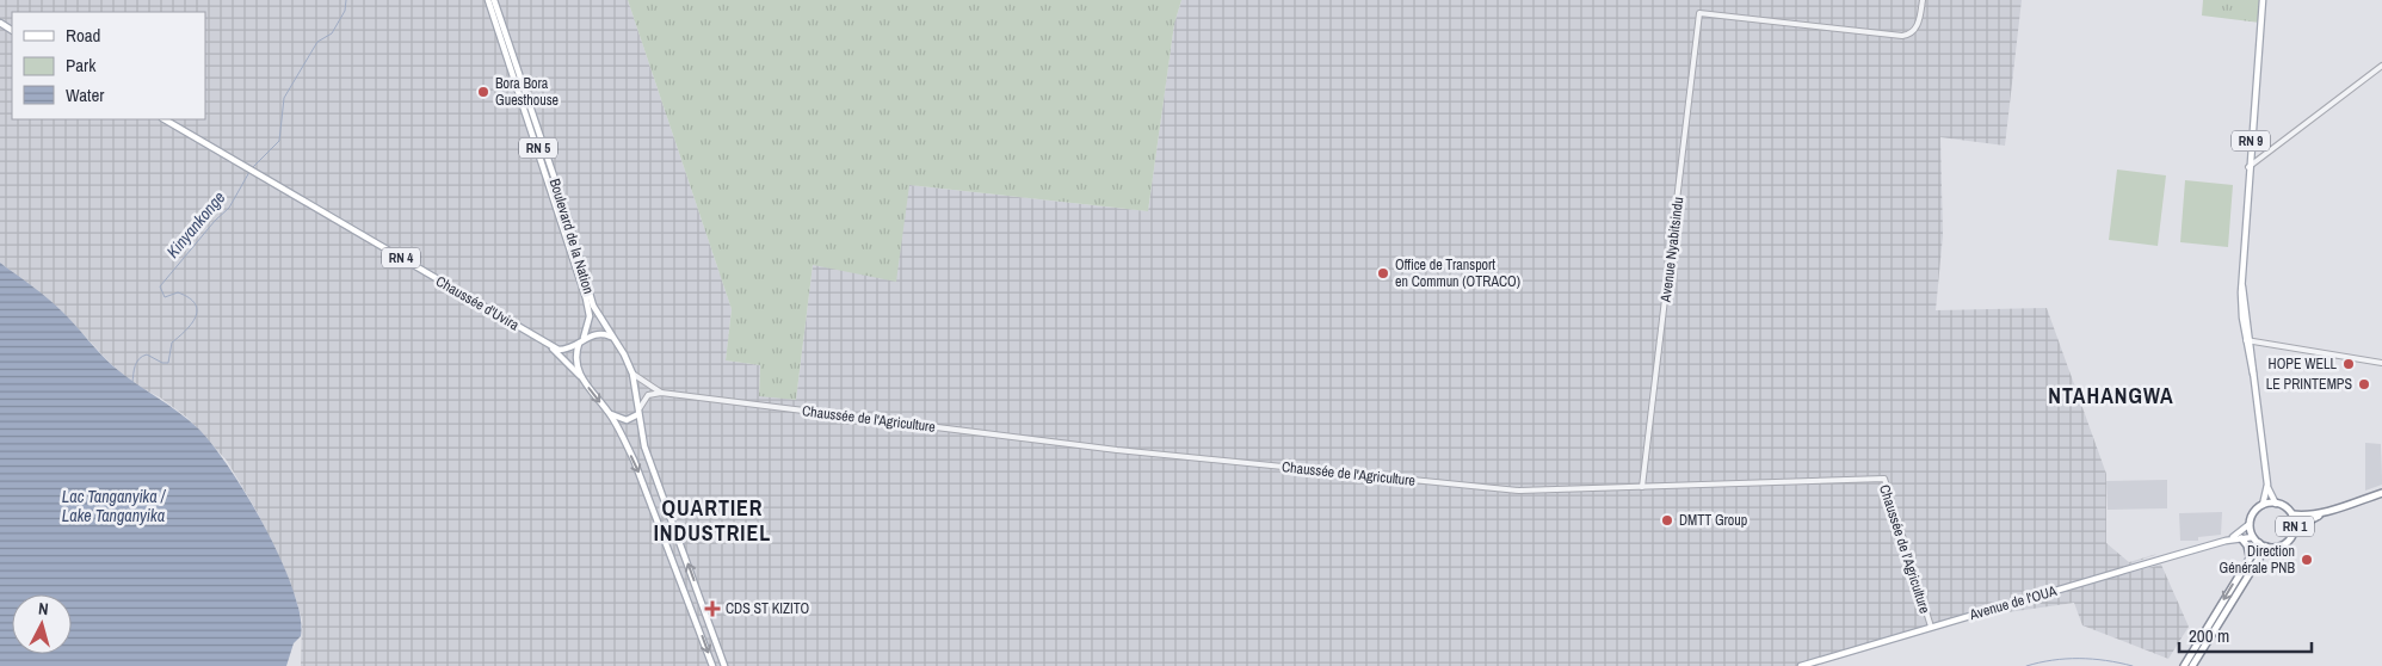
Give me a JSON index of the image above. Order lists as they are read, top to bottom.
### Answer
{
  "streets": {
    "highway": ["RN 1"],
    "main road": [
      "RN 9",
      "RN 5",
      "Boulevard de la Nation",
      "RN 4",
      "Chaussée d'Uvira",
      "Avenue de l'OUA"
    ],
    "street": ["Avenue Nyabitsindu", "Chaussée de l'Agriculture"]
  },
  "crossings": [
    ["RN 9", "RN 1"],
    ["RN 9", "Avenue de l'OUA"],
    ["Boulevard de la Nation", "RN 4"],
    ["Boulevard de la Nation", "Chaussée de l'Agriculture"],
    ["Avenue Nyabitsindu", "Chaussée de l'Agriculture"],
    ["RN 4", "Chaussée d'Uvira"],
    ["Chaussée de l'Agriculture", "Avenue de l'OUA"],
    ["RN 1", "Avenue de l'OUA"]
  ],
  "districts": ["NTAHANGWA", "QUARTIER INDUSTRIEL"],
  "water": ["Kinyankonge", "Lac Tanganyika / Lake Tanganyika"],
  "places": {
    "other": [
      "Bora Bora Guesthouse",
      "Office de Transport en Commun (OTRACO)",
      "HOPE WELL",
      "LE PRINTEMPS",
      "DMTT Group",
      "Direction Générale PNB"
    ],
    "health": ["CDS ST KIZITO"]
  },
  "legend": ["Road", "Park", "Water"],
  "scale_bar": "200 m",
  "north": "top"
}
